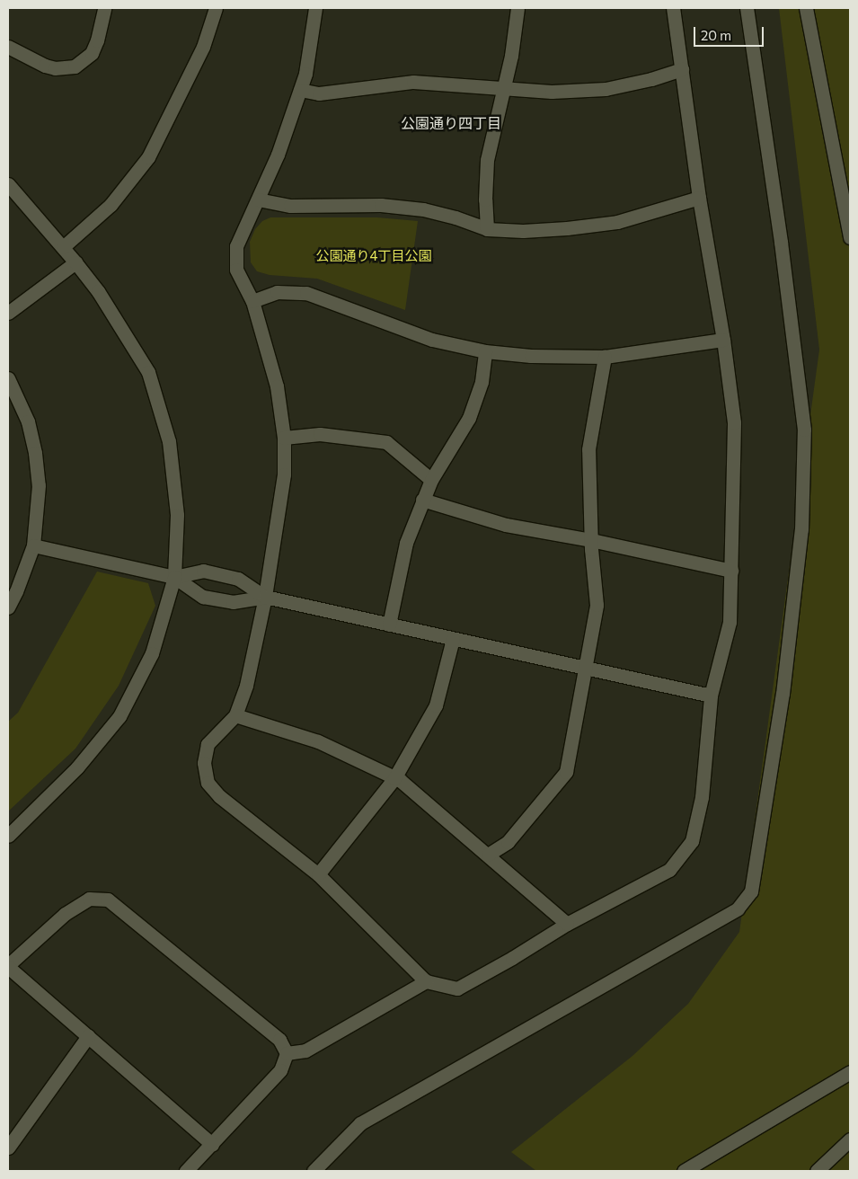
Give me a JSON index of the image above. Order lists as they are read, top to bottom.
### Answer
{
  "districts": ["公園通り四丁目"],
  "parks": ["公園通り4丁目公園"],
  "scale_bar": "20 m"
}
